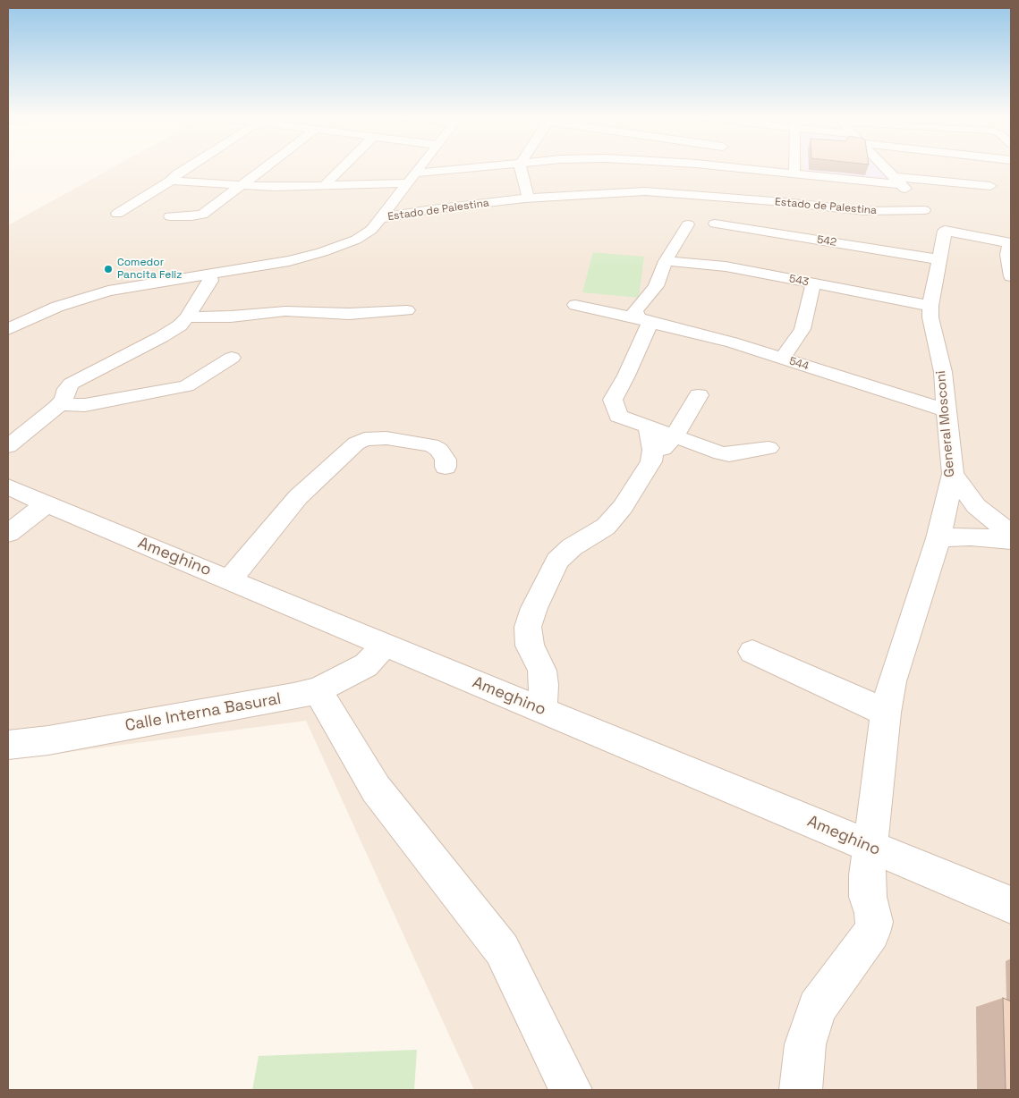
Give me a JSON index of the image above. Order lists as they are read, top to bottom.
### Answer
{
  "streets": {
    "street": [
      "Estado de Palestina",
      "542",
      "543",
      "544",
      "General Mosconi",
      "Ameghino",
      "Calle Interna Basural"
    ]
  },
  "crossings": [
    ["542", "General Mosconi"],
    ["543", "General Mosconi"],
    ["544", "General Mosconi"],
    ["General Mosconi", "Ameghino"],
    ["Ameghino", "Calle Interna Basural"]
  ],
  "places": ["Comedor Pancita Feliz"]
}
